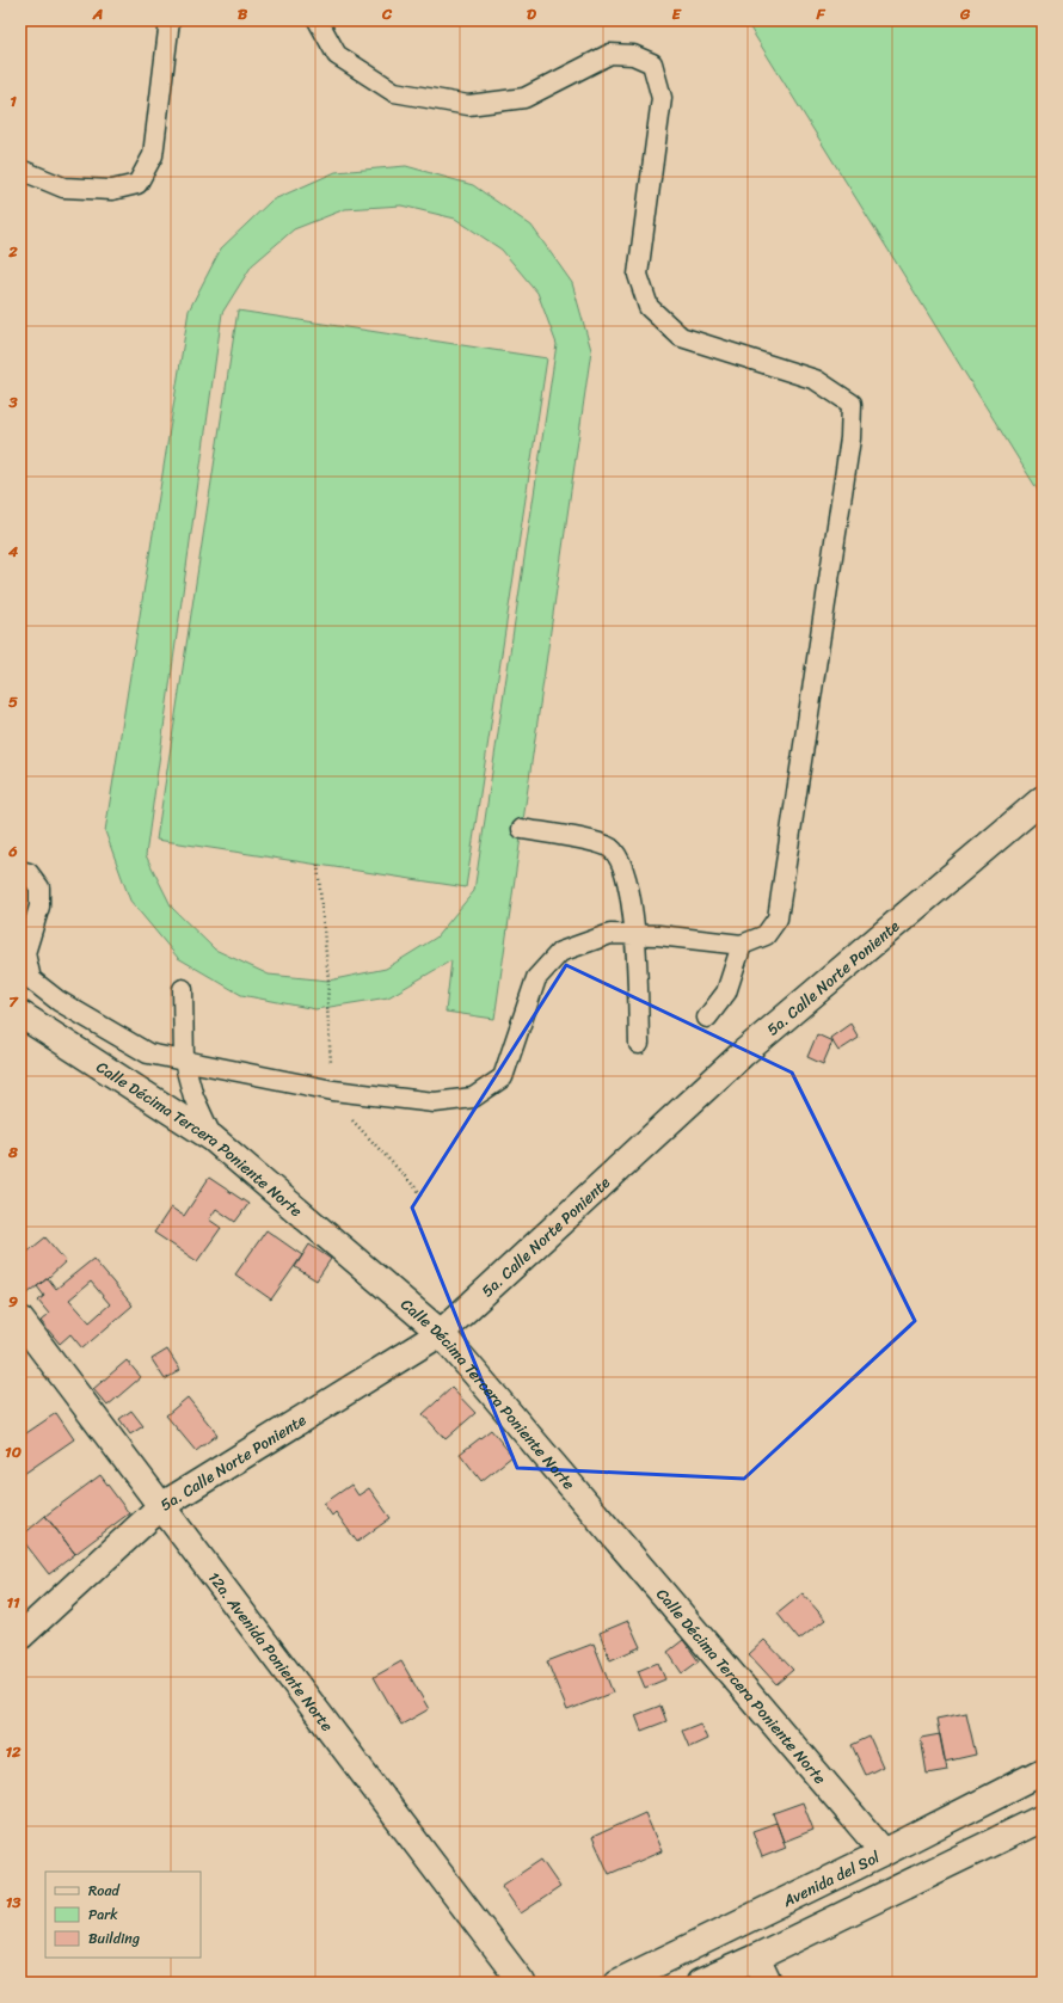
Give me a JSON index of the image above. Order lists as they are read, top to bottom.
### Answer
{
  "streets": {
    "street": [
      "5a. Calle Norte Poniente",
      "Calle Décima Tercera Poniente Norte",
      "12a. Avenida Poniente Norte",
      "Avenida del Sol"
    ]
  },
  "crossings": [
    ["5a. Calle Norte Poniente", "Calle Décima Tercera Poniente Norte"],
    ["5a. Calle Norte Poniente", "12a. Avenida Poniente Norte"],
    ["Calle Décima Tercera Poniente Norte", "Avenida del Sol"]
  ],
  "legend": ["Road", "Park", "Building"],
  "grid": {
    "columns": [
      "A",
      "B",
      "C",
      "D",
      "E",
      "F",
      "G"
    ],
    "rows": [
      "1",
      "2",
      "3",
      "4",
      "5",
      "6",
      "7",
      "8",
      "9",
      "10",
      "11",
      "12",
      "13"
    ]
  }
}
